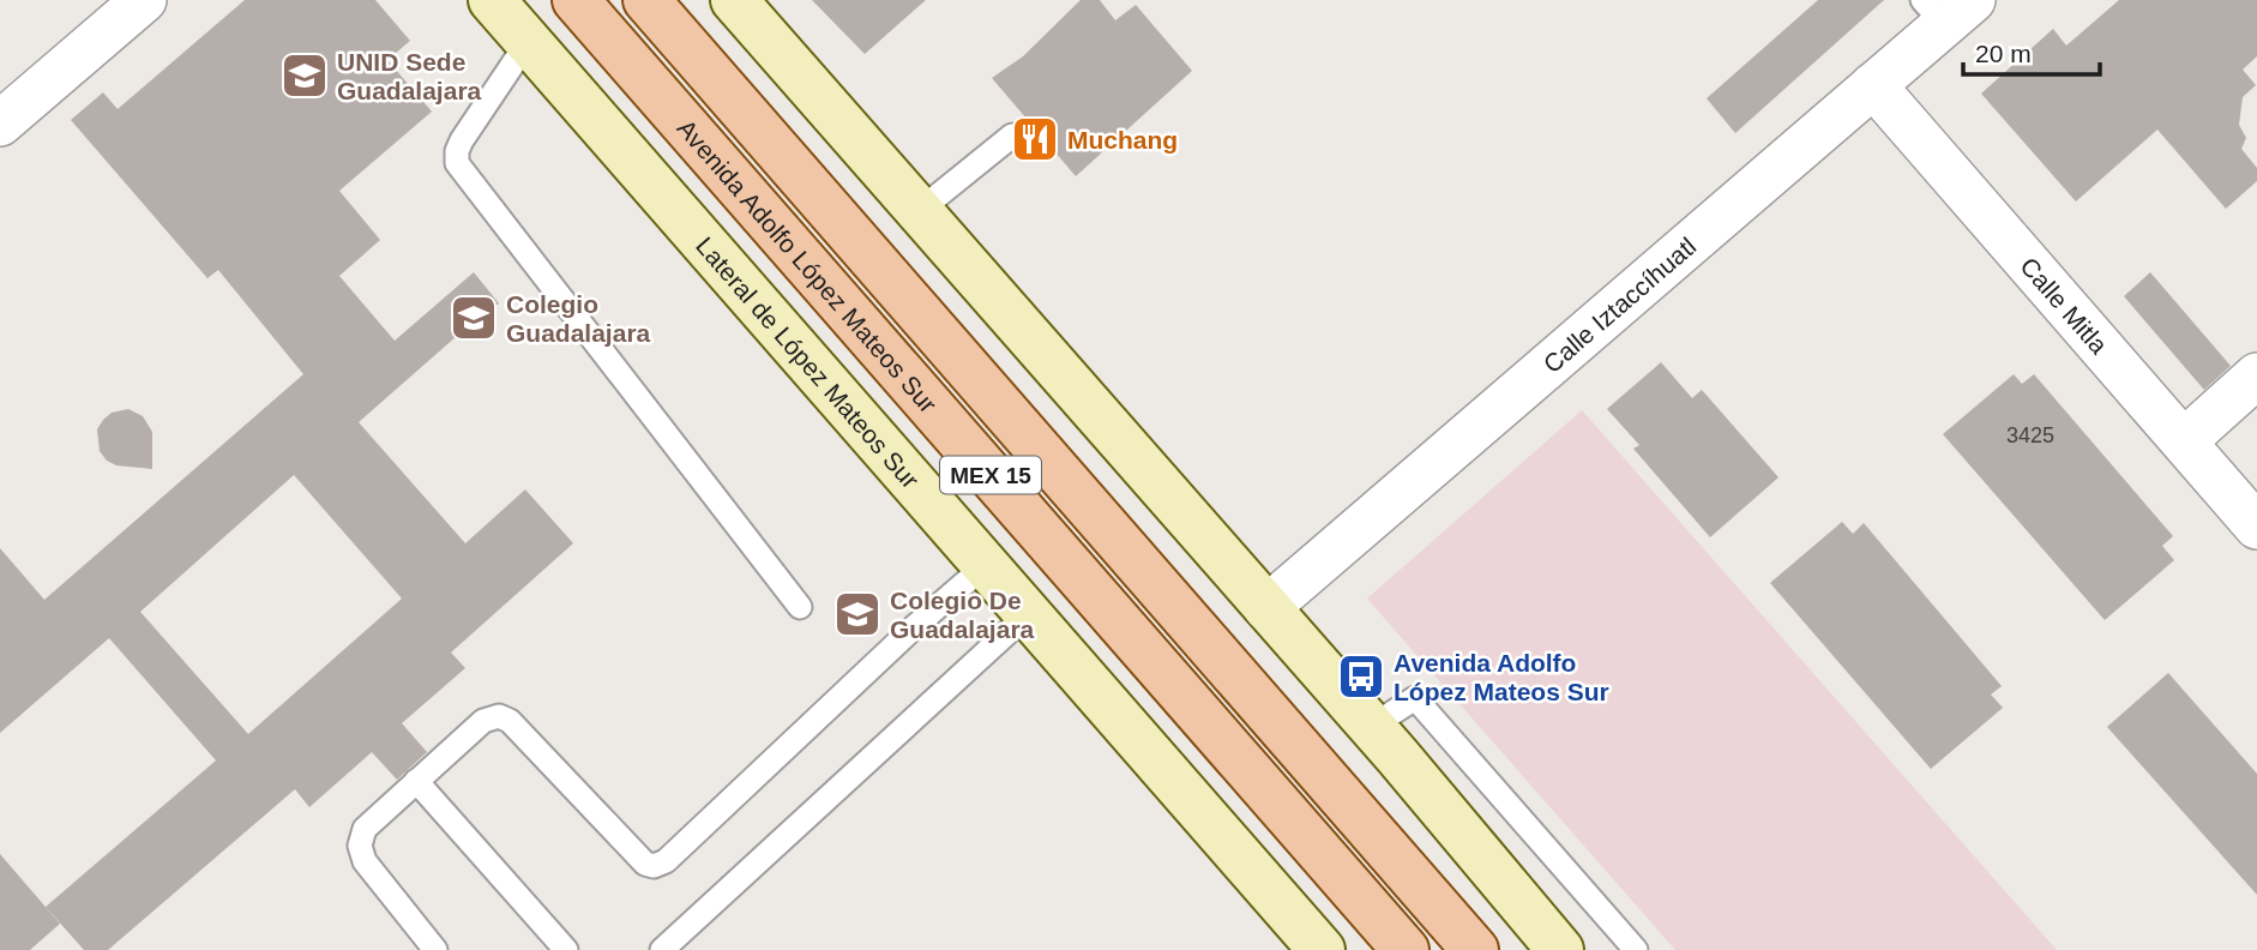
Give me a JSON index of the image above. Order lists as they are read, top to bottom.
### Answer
{
  "streets": {
    "main road": ["Avenida Adolfo López Mateos Sur", "Lateral de López Mateos Sur", "MEX 15"],
    "street": ["Calle Iztaccíhuatl", "Calle Mitla"]
  },
  "crossings": [
    ["Calle Iztaccíhuatl", "Calle Mitla"]
  ],
  "places": {
    "school or university": ["UNID Sede Guadalajara", "Colegio Guadalajara", "Colegio De Guadalajara"],
    "restaurant": ["Muchang"],
    "bus stop": ["Avenida Adolfo López Mateos Sur"]
  },
  "house_numbers": ["3425"],
  "scale_bar": "20 m"
}
